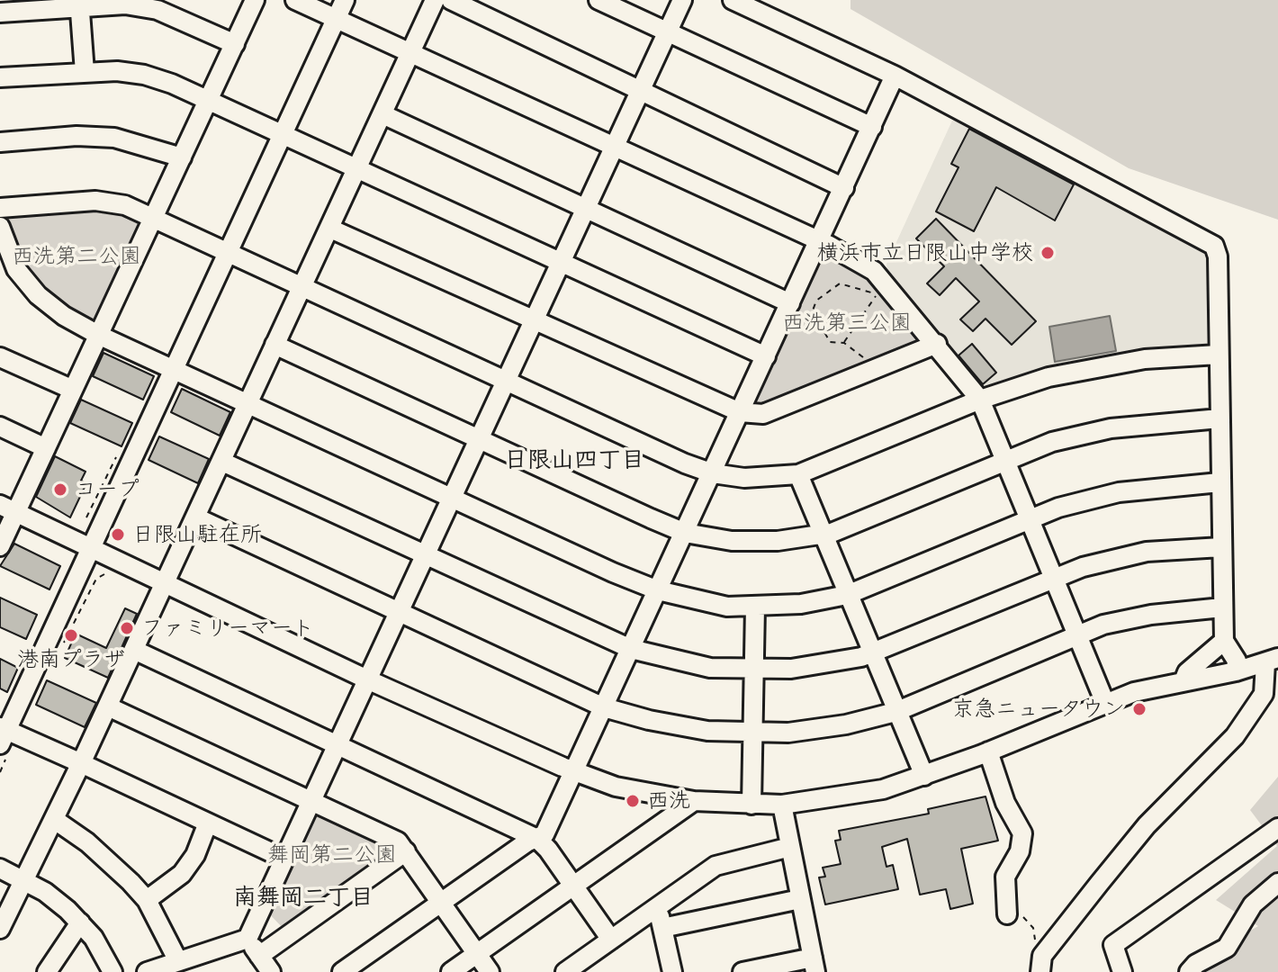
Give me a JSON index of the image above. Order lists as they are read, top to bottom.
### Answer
{
  "districts": ["日限山四丁目", "南舞岡二丁目"],
  "parks": ["西洗第二公園", "西洗第三公園", "舞岡第二公園"],
  "places": [
    "横浜市立日限山中学校",
    "コープ",
    "日限山駐在所",
    "ファミリーマート",
    "港南プラザ",
    "京急ニュータウン",
    "西洗"
  ]
}
